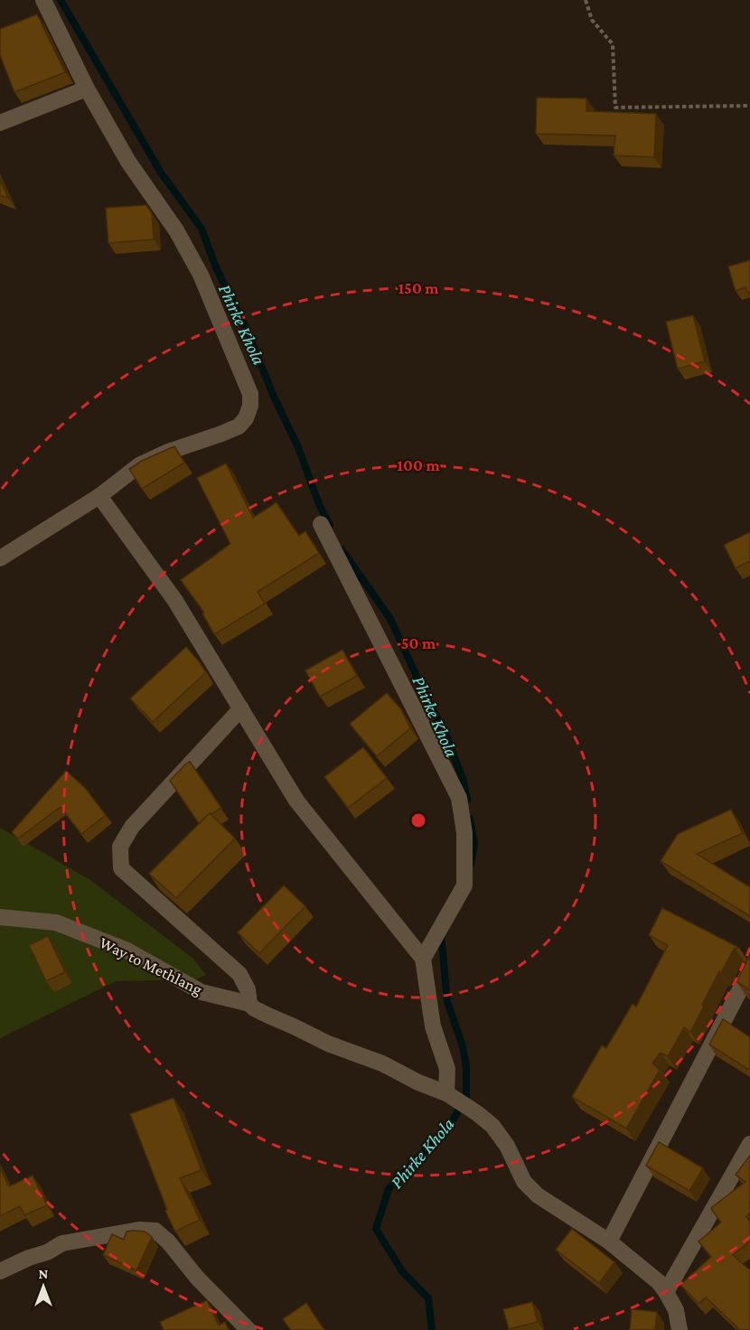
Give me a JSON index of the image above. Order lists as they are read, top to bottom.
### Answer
{
  "streets": {
    "street": ["Way to Methlang"]
  },
  "water": ["Phirke Khola"],
  "north": "top",
  "rings": ["150 m", "100 m", "50 m"]
}
